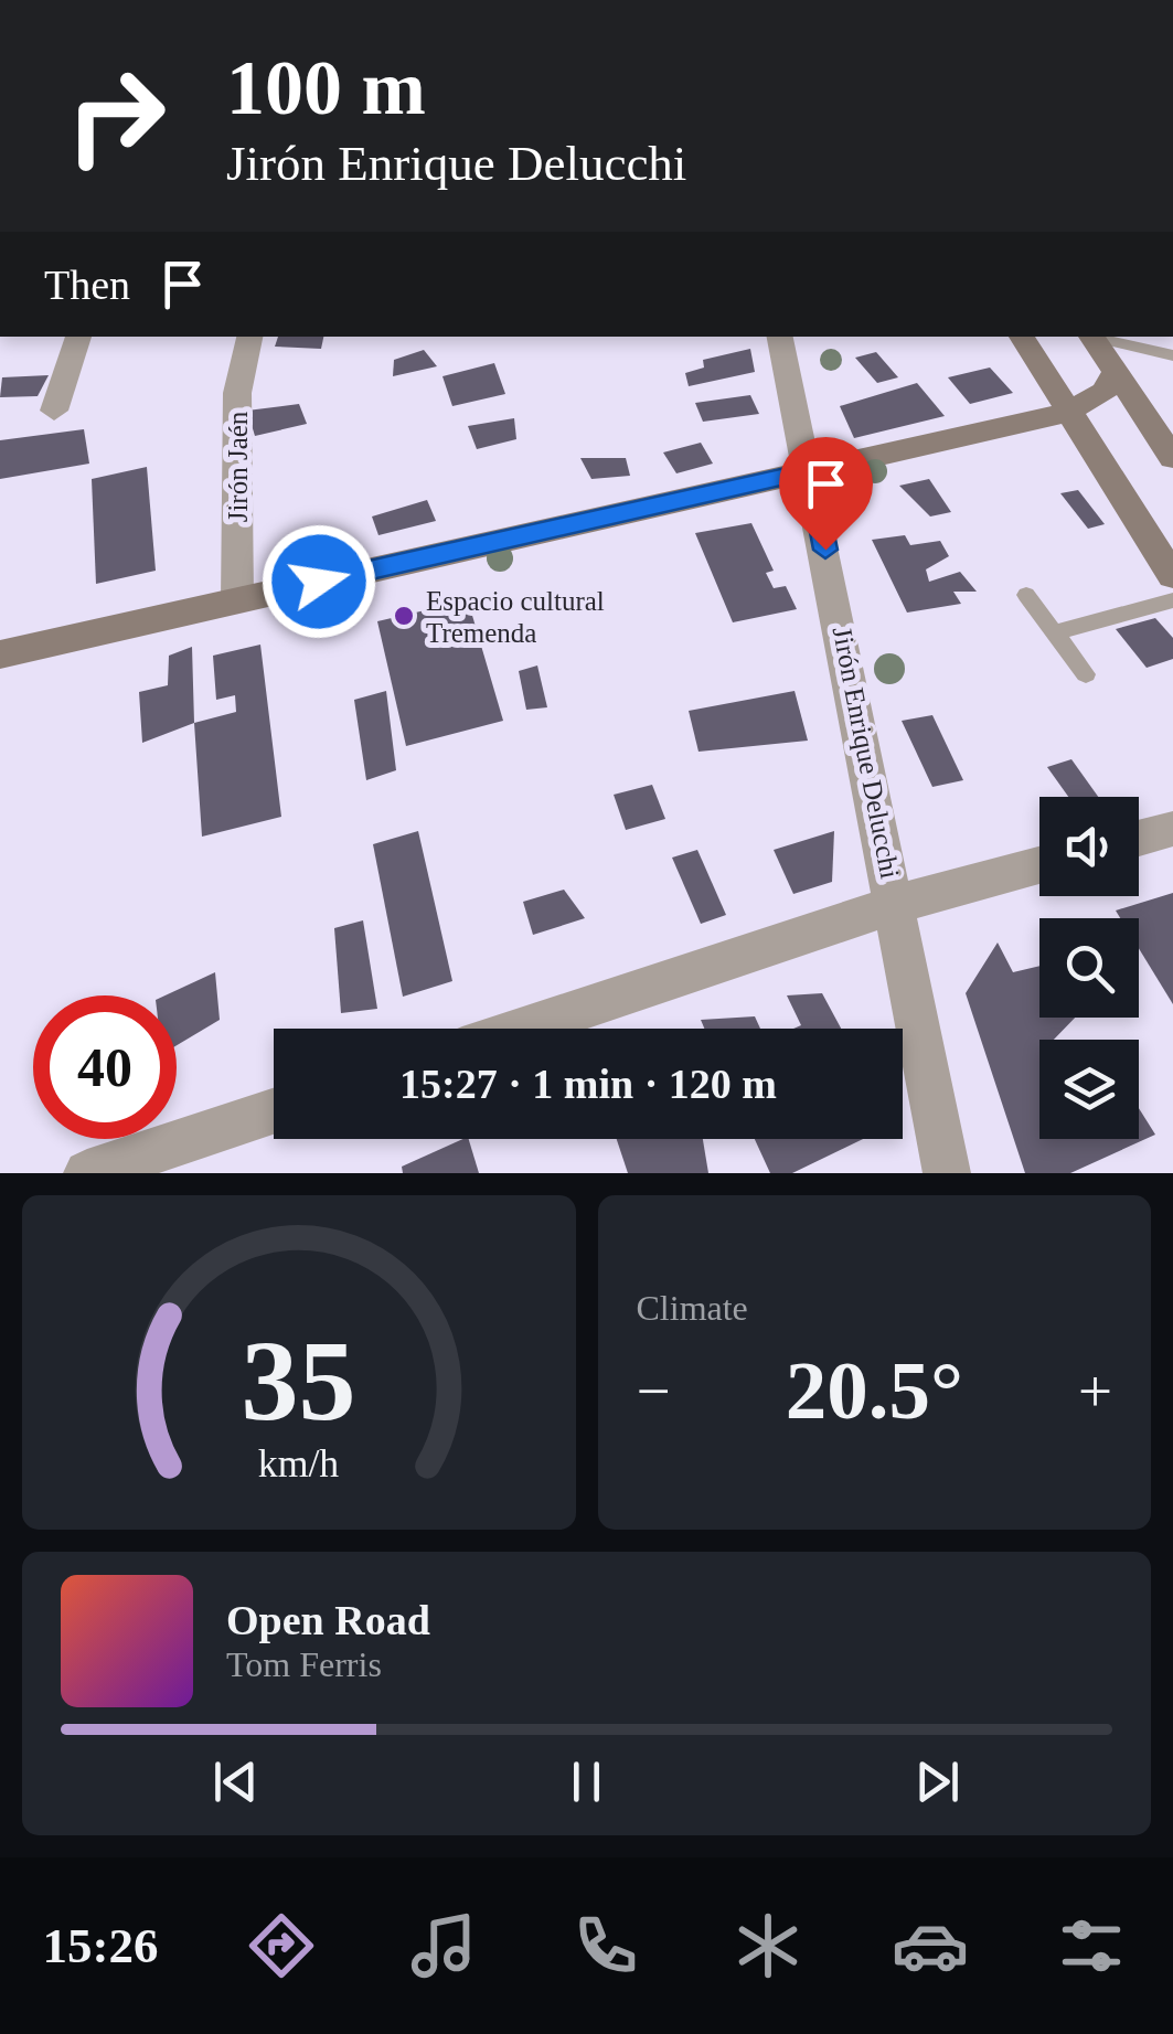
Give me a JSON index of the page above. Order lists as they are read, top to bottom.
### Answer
{
  "streets": {
    "street": ["Jirón Jaén", "Jirón Enrique Delucchi"]
  },
  "places": ["Espacio cultural Tremenda"],
  "page": {
    "turn": ["100 m", "Jirón Enrique Delucchi"],
    "then": "Then",
    "limit": "40",
    "trip": "15:27 · 1 min · 120 m",
    "tile": "Climate",
    "heat": ["−", "20.5°", "+"],
    "song": ["Open Road", "Tom Ferris"],
    "tabs": "15:26",
    "gauge": ["35", "km/h"]
  }
}
